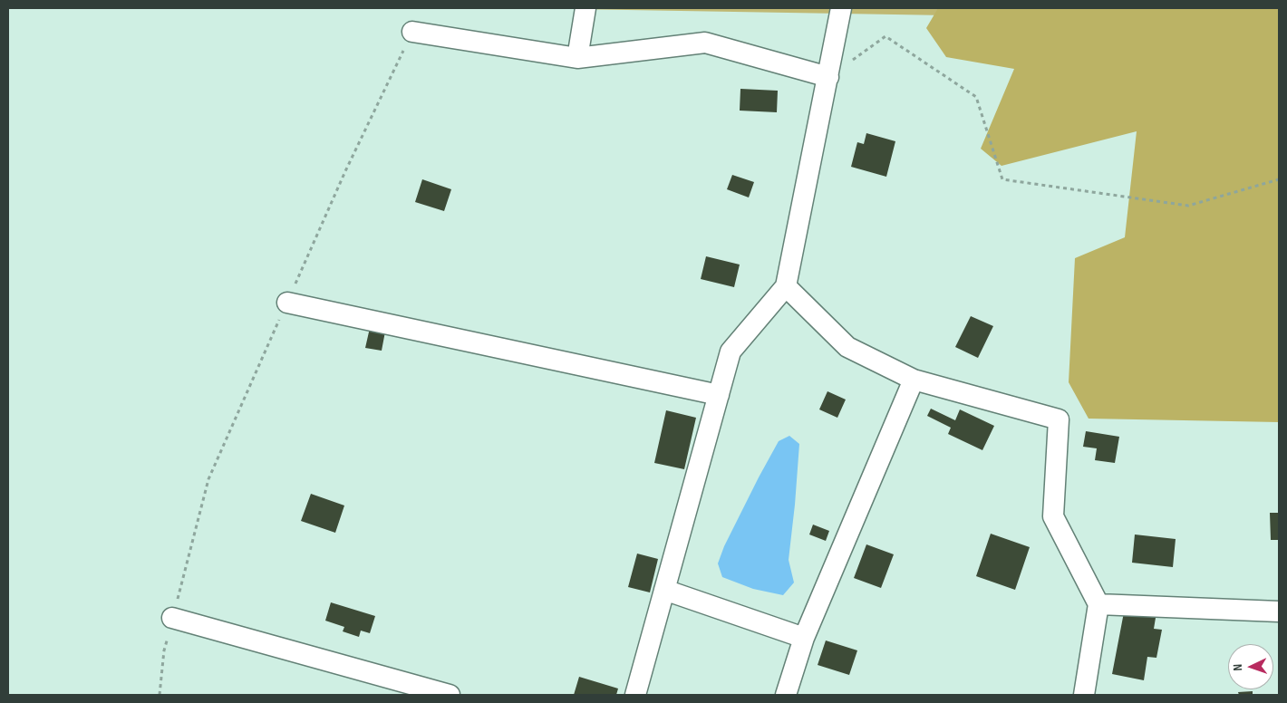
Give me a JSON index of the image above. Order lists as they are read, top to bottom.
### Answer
{
  "north": "left"
}
